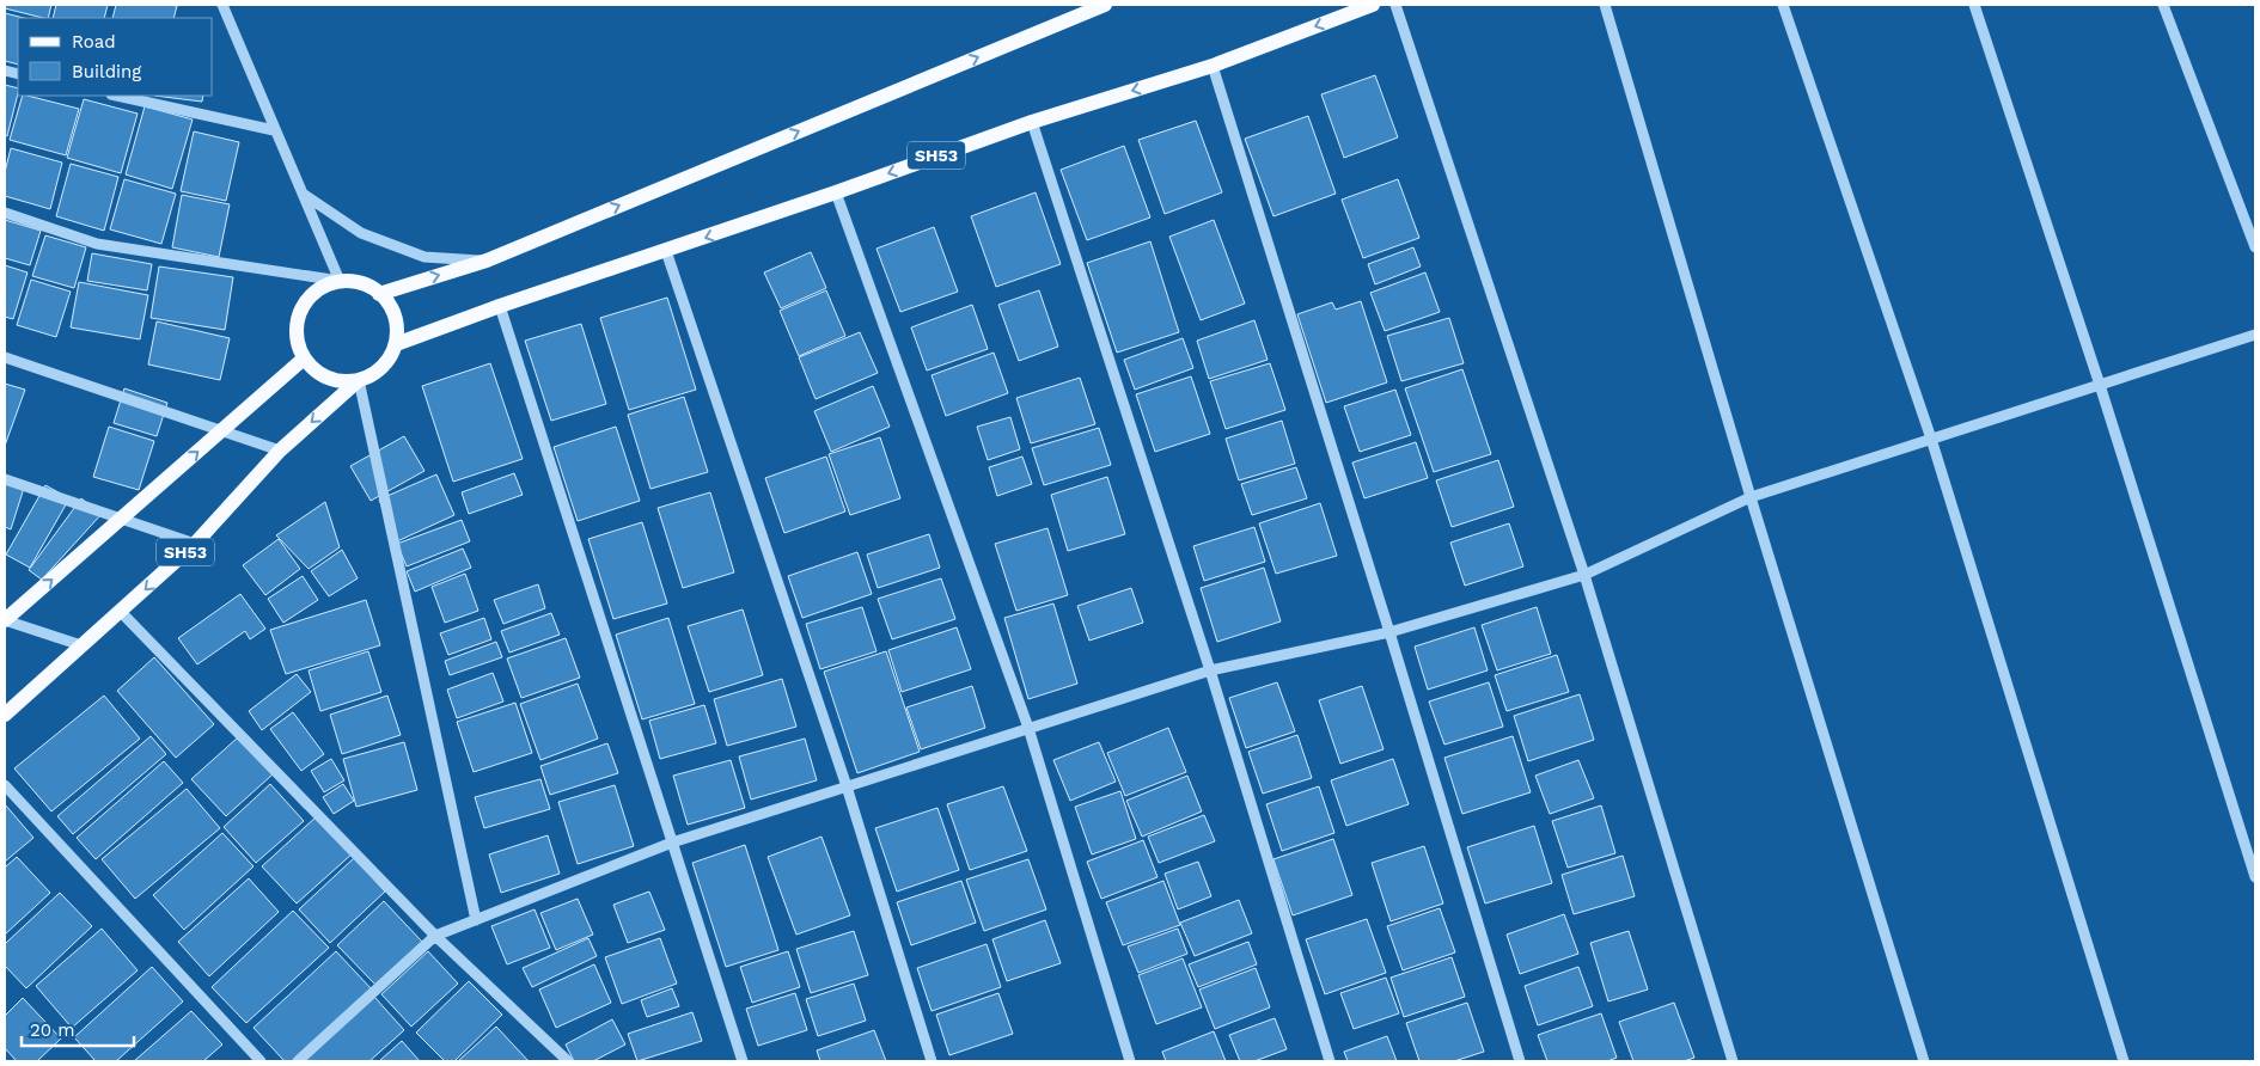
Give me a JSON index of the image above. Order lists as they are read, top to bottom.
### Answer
{
  "streets": {
    "main road": ["SH53"]
  },
  "legend": ["Road", "Building"],
  "scale_bar": "20 m"
}
